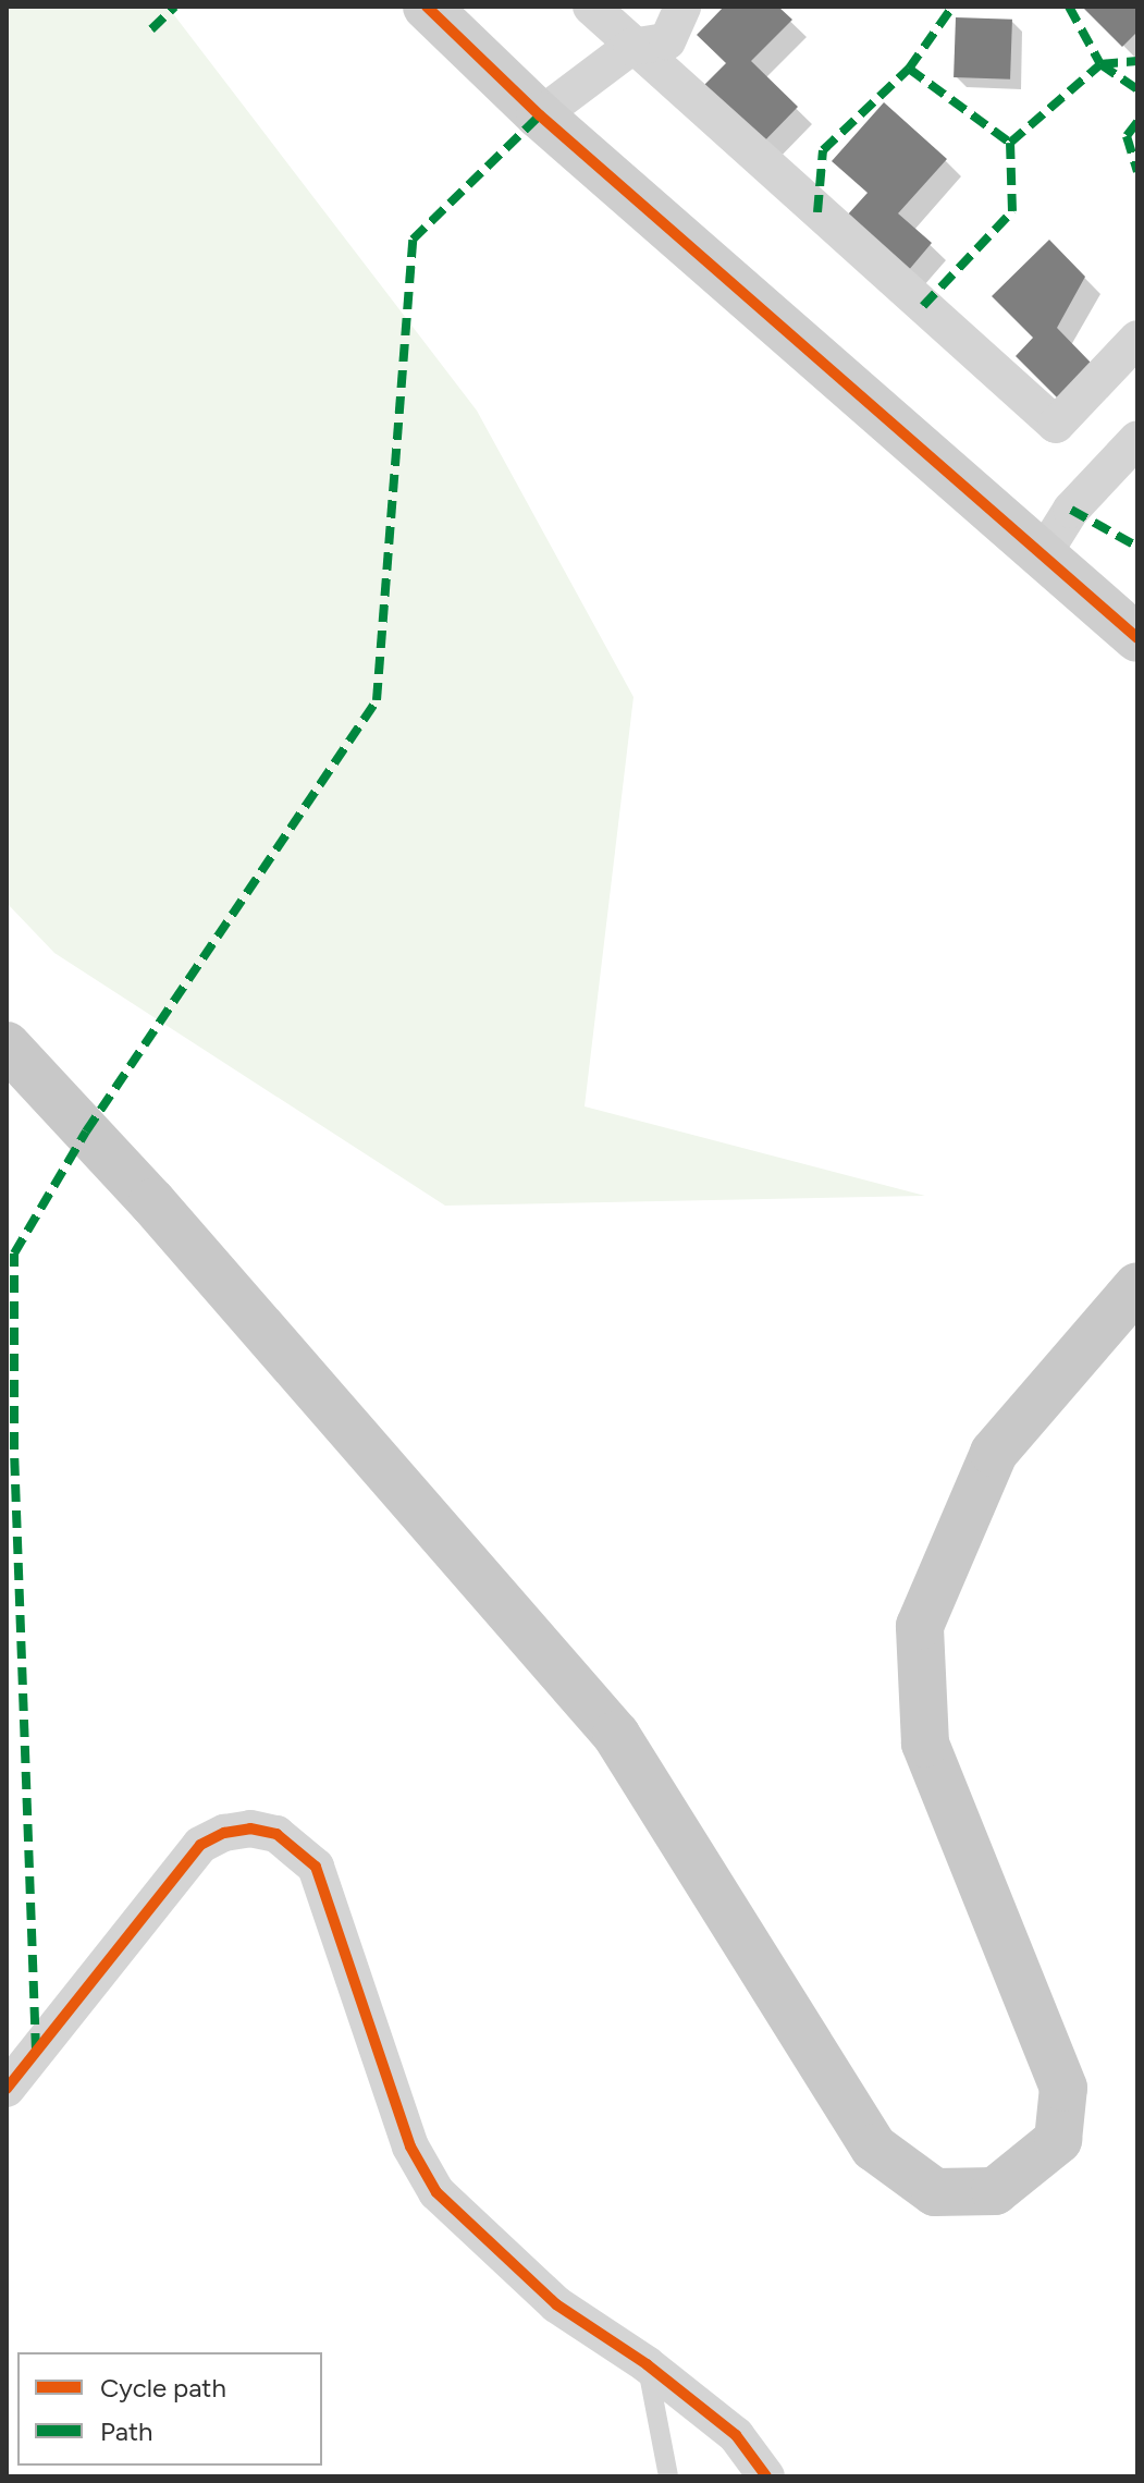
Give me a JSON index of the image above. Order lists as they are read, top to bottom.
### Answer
{
  "legend": ["Cycle path", "Path"]
}
